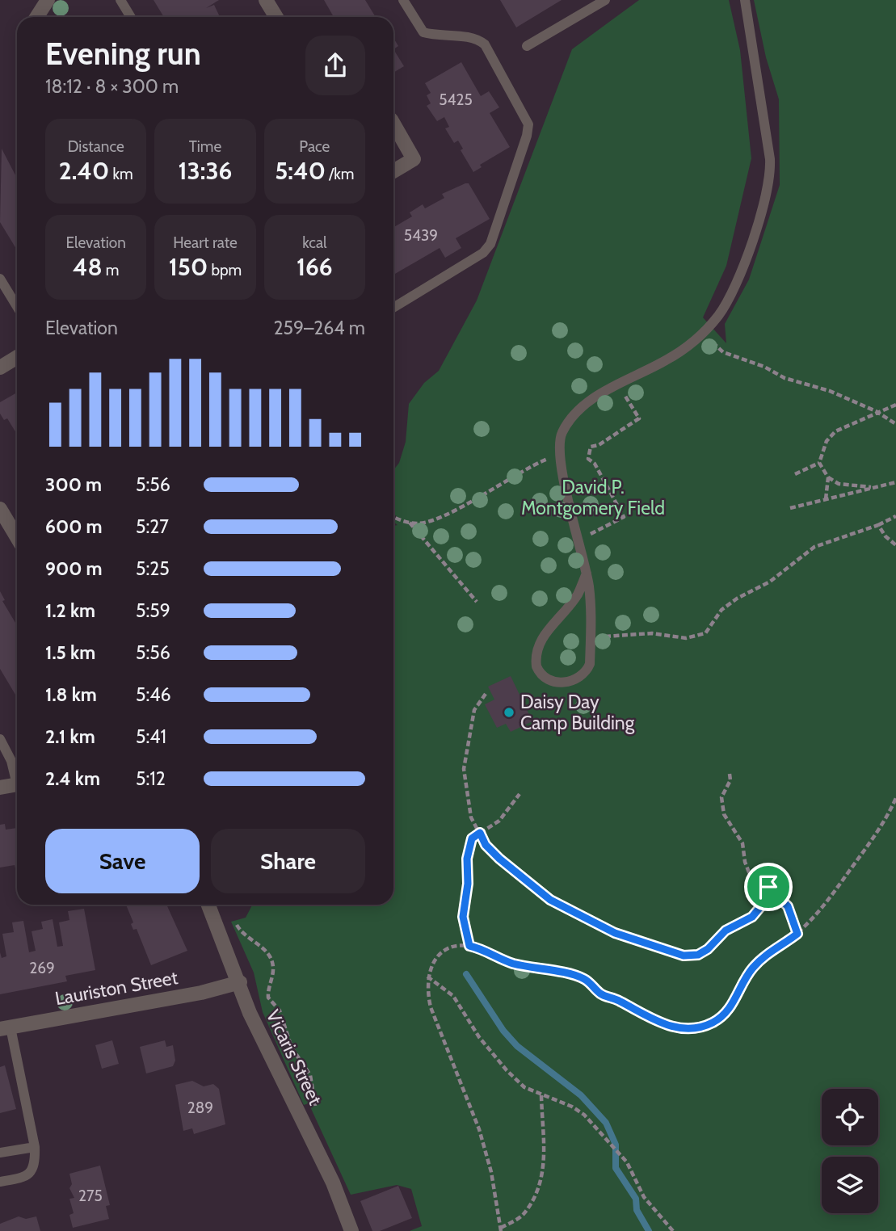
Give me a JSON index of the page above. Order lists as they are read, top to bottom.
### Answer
{
  "streets": {
    "street": ["Lauriston Street", "Vicaris Street"]
  },
  "crossings": [
    ["Lauriston Street", "Vicaris Street"]
  ],
  "parks": ["David P. Montgomery Field"],
  "places": ["Daisy Day Camp Building"],
  "house_numbers": [
    "5425",
    "5439",
    "269",
    "289",
    "275"
  ],
  "page": {
    "heading": ["Evening run", "18:12 · 8 × 300 m"],
    "stats": [
      ["Distance", "2.40 km"],
      ["Time", "13:36"],
      ["Pace", "5:40 /km"],
      ["Elevation", "48 m"],
      ["Heart rate", "150 bpm"],
      ["kcal", "166"]
    ],
    "chart": ["Elevation", "259–264 m"],
    "list": [
      {
        "name": "300 m",
        "note": "5:56"
      },
      {
        "name": "600 m",
        "note": "5:27"
      },
      {
        "name": "900 m",
        "note": "5:25"
      },
      {
        "name": "1.2 km",
        "note": "5:59"
      },
      {
        "name": "1.5 km",
        "note": "5:56"
      },
      {
        "name": "1.8 km",
        "note": "5:46"
      },
      {
        "name": "2.1 km",
        "note": "5:41"
      },
      {
        "name": "2.4 km",
        "note": "5:12"
      }
    ],
    "buttons": ["Save", "Share"]
  }
}
